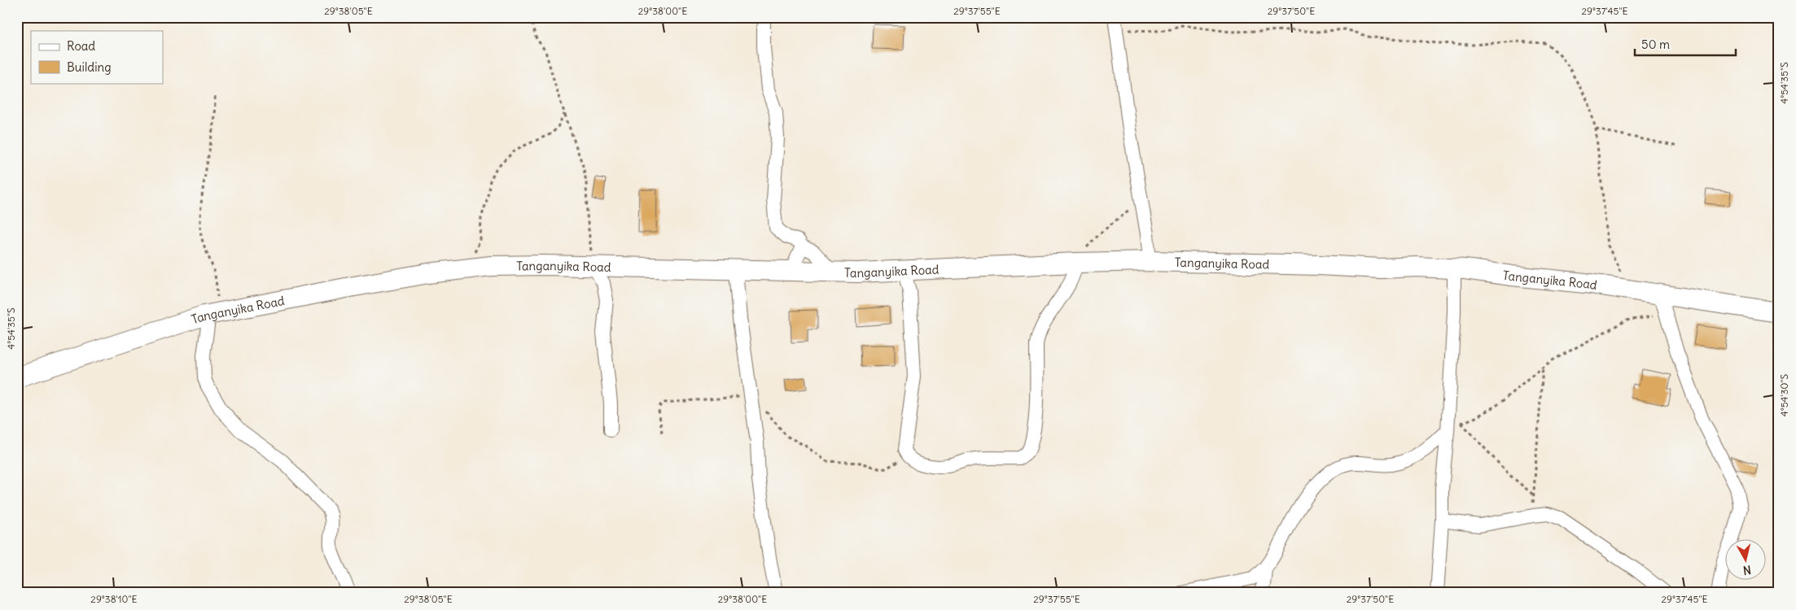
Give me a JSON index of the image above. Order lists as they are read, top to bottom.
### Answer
{
  "streets": {
    "street": ["Tanganyika Road"]
  },
  "legend": ["Road", "Building"],
  "scale_bar": "50 m",
  "north": "bottom",
  "coordinates": [
    "29°38'05\"E",
    "29°38'00\"E",
    "29°37'55\"E",
    "29°37'50\"E",
    "29°37'45\"E",
    "4°54'35\"S",
    "4°54'30\"S",
    "29°38'10\"E"
  ]
}
